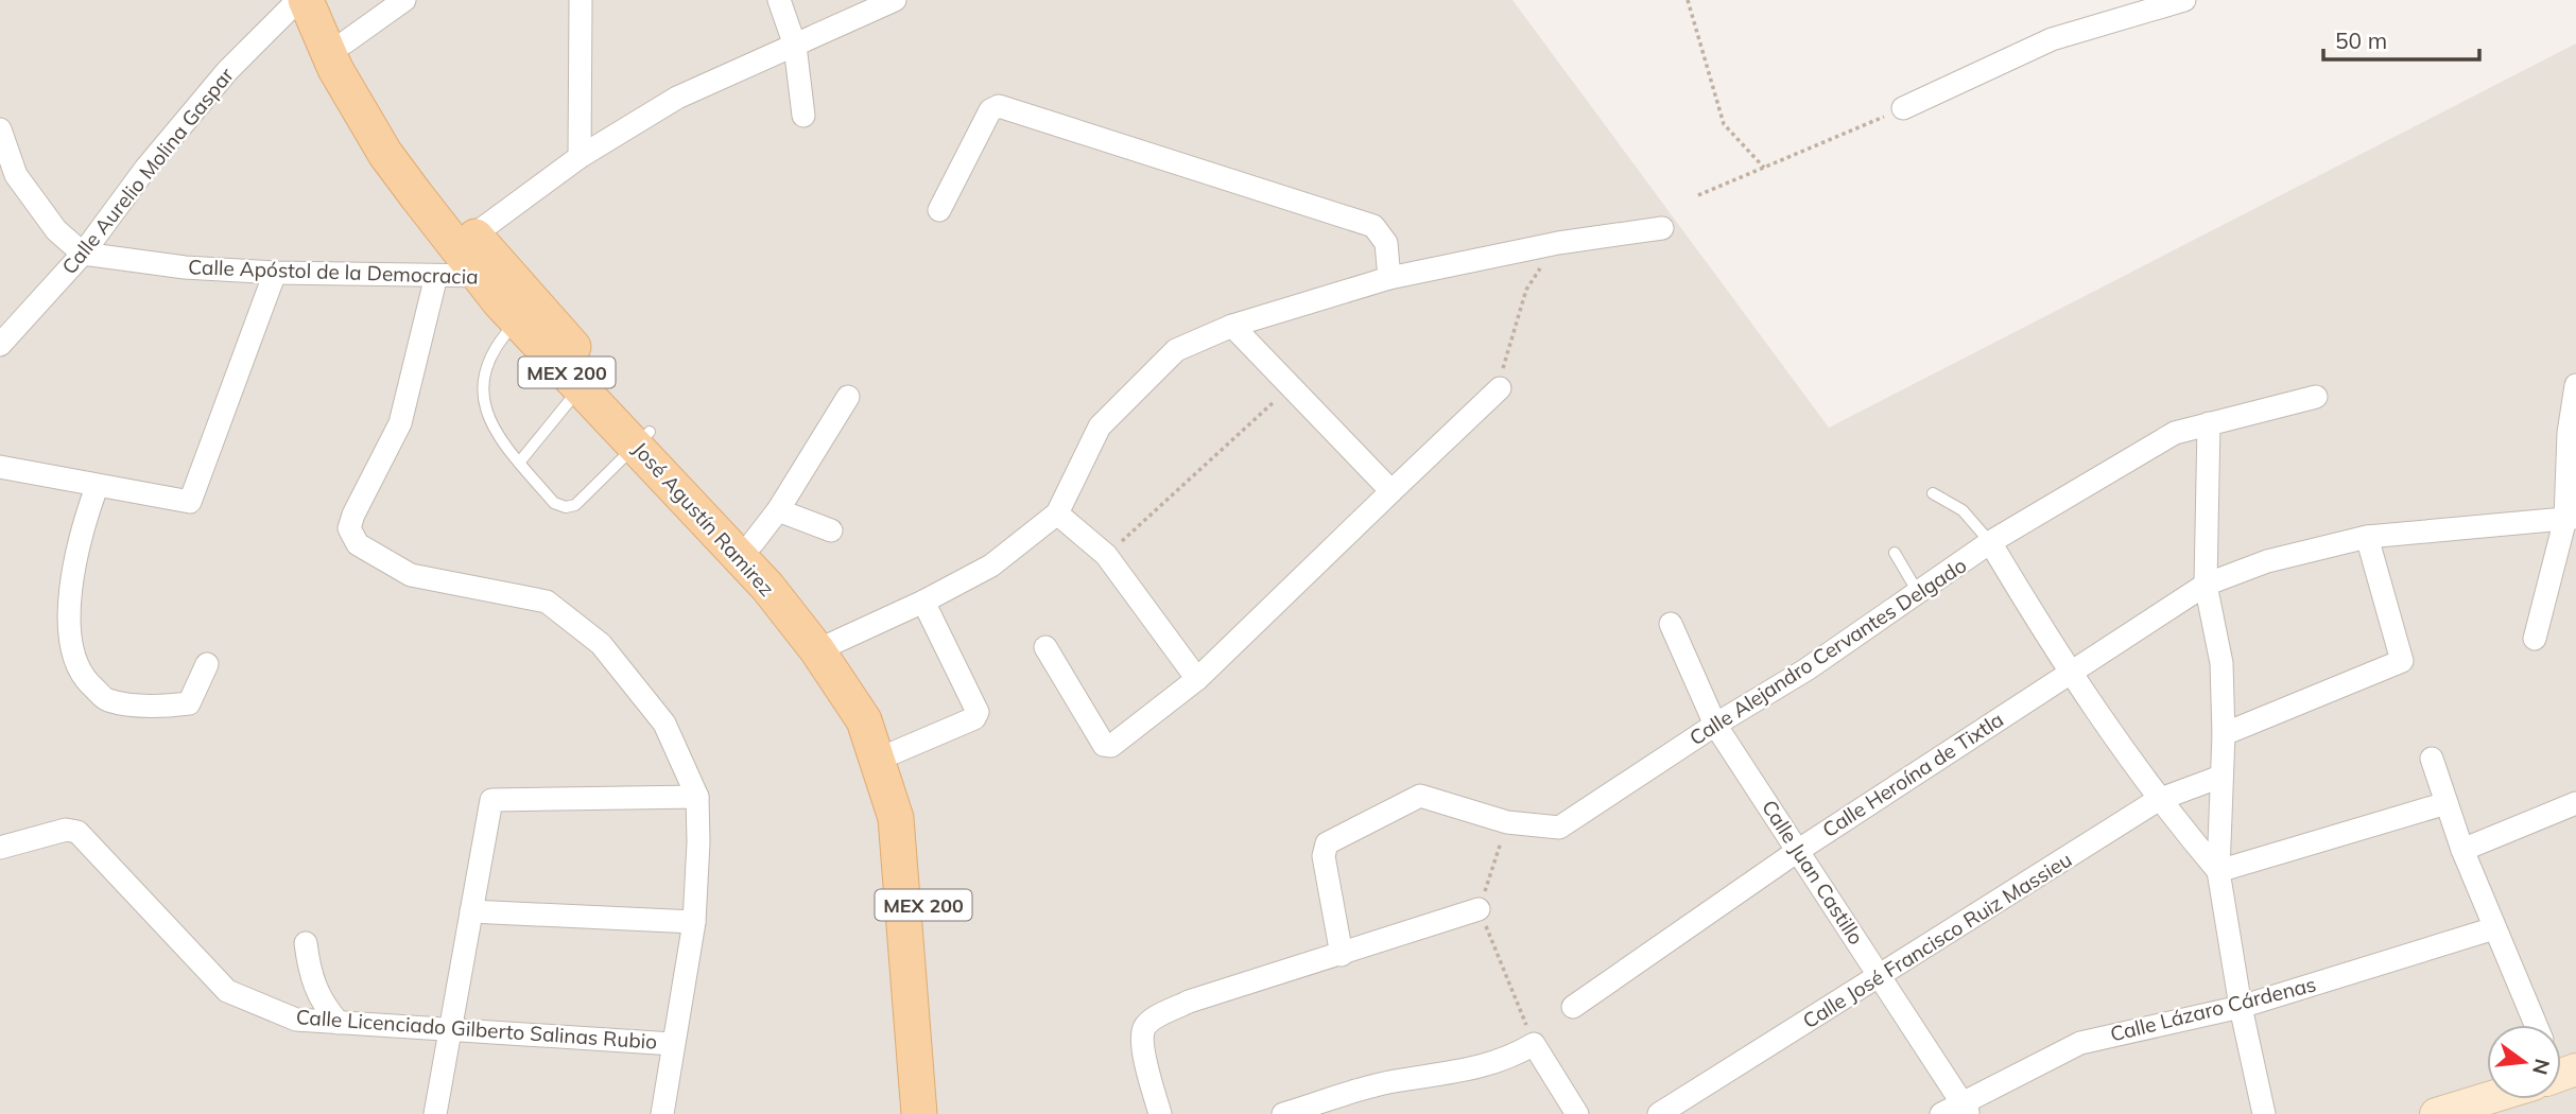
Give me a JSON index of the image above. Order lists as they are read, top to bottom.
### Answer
{
  "streets": {
    "main road": ["MEX 200", "José Agustín Ramirez"],
    "street": [
      "Calle Aurelio Molina Gaspar",
      "Calle Apóstol de la Democracia",
      "Calle Alejandro Cervantes Delgado",
      "Calle Heroína de Tixtla",
      "Calle Juan Castillo",
      "Calle José Francisco Ruiz Massieu",
      "Calle Lázaro Cárdenas",
      "Calle Licenciado Gilberto Salinas Rubio"
    ]
  },
  "crossings": [
    ["Calle Aurelio Molina Gaspar", "Calle Apóstol de la Democracia"],
    ["Calle Apóstol de la Democracia", "José Agustín Ramirez"],
    ["Calle Alejandro Cervantes Delgado", "Calle Juan Castillo"],
    ["Calle Heroína de Tixtla", "Calle Juan Castillo"],
    ["Calle Juan Castillo", "Calle José Francisco Ruiz Massieu"],
    ["Calle Juan Castillo", "Calle Lázaro Cárdenas"]
  ],
  "scale_bar": "50 m",
  "north": "right"
}
